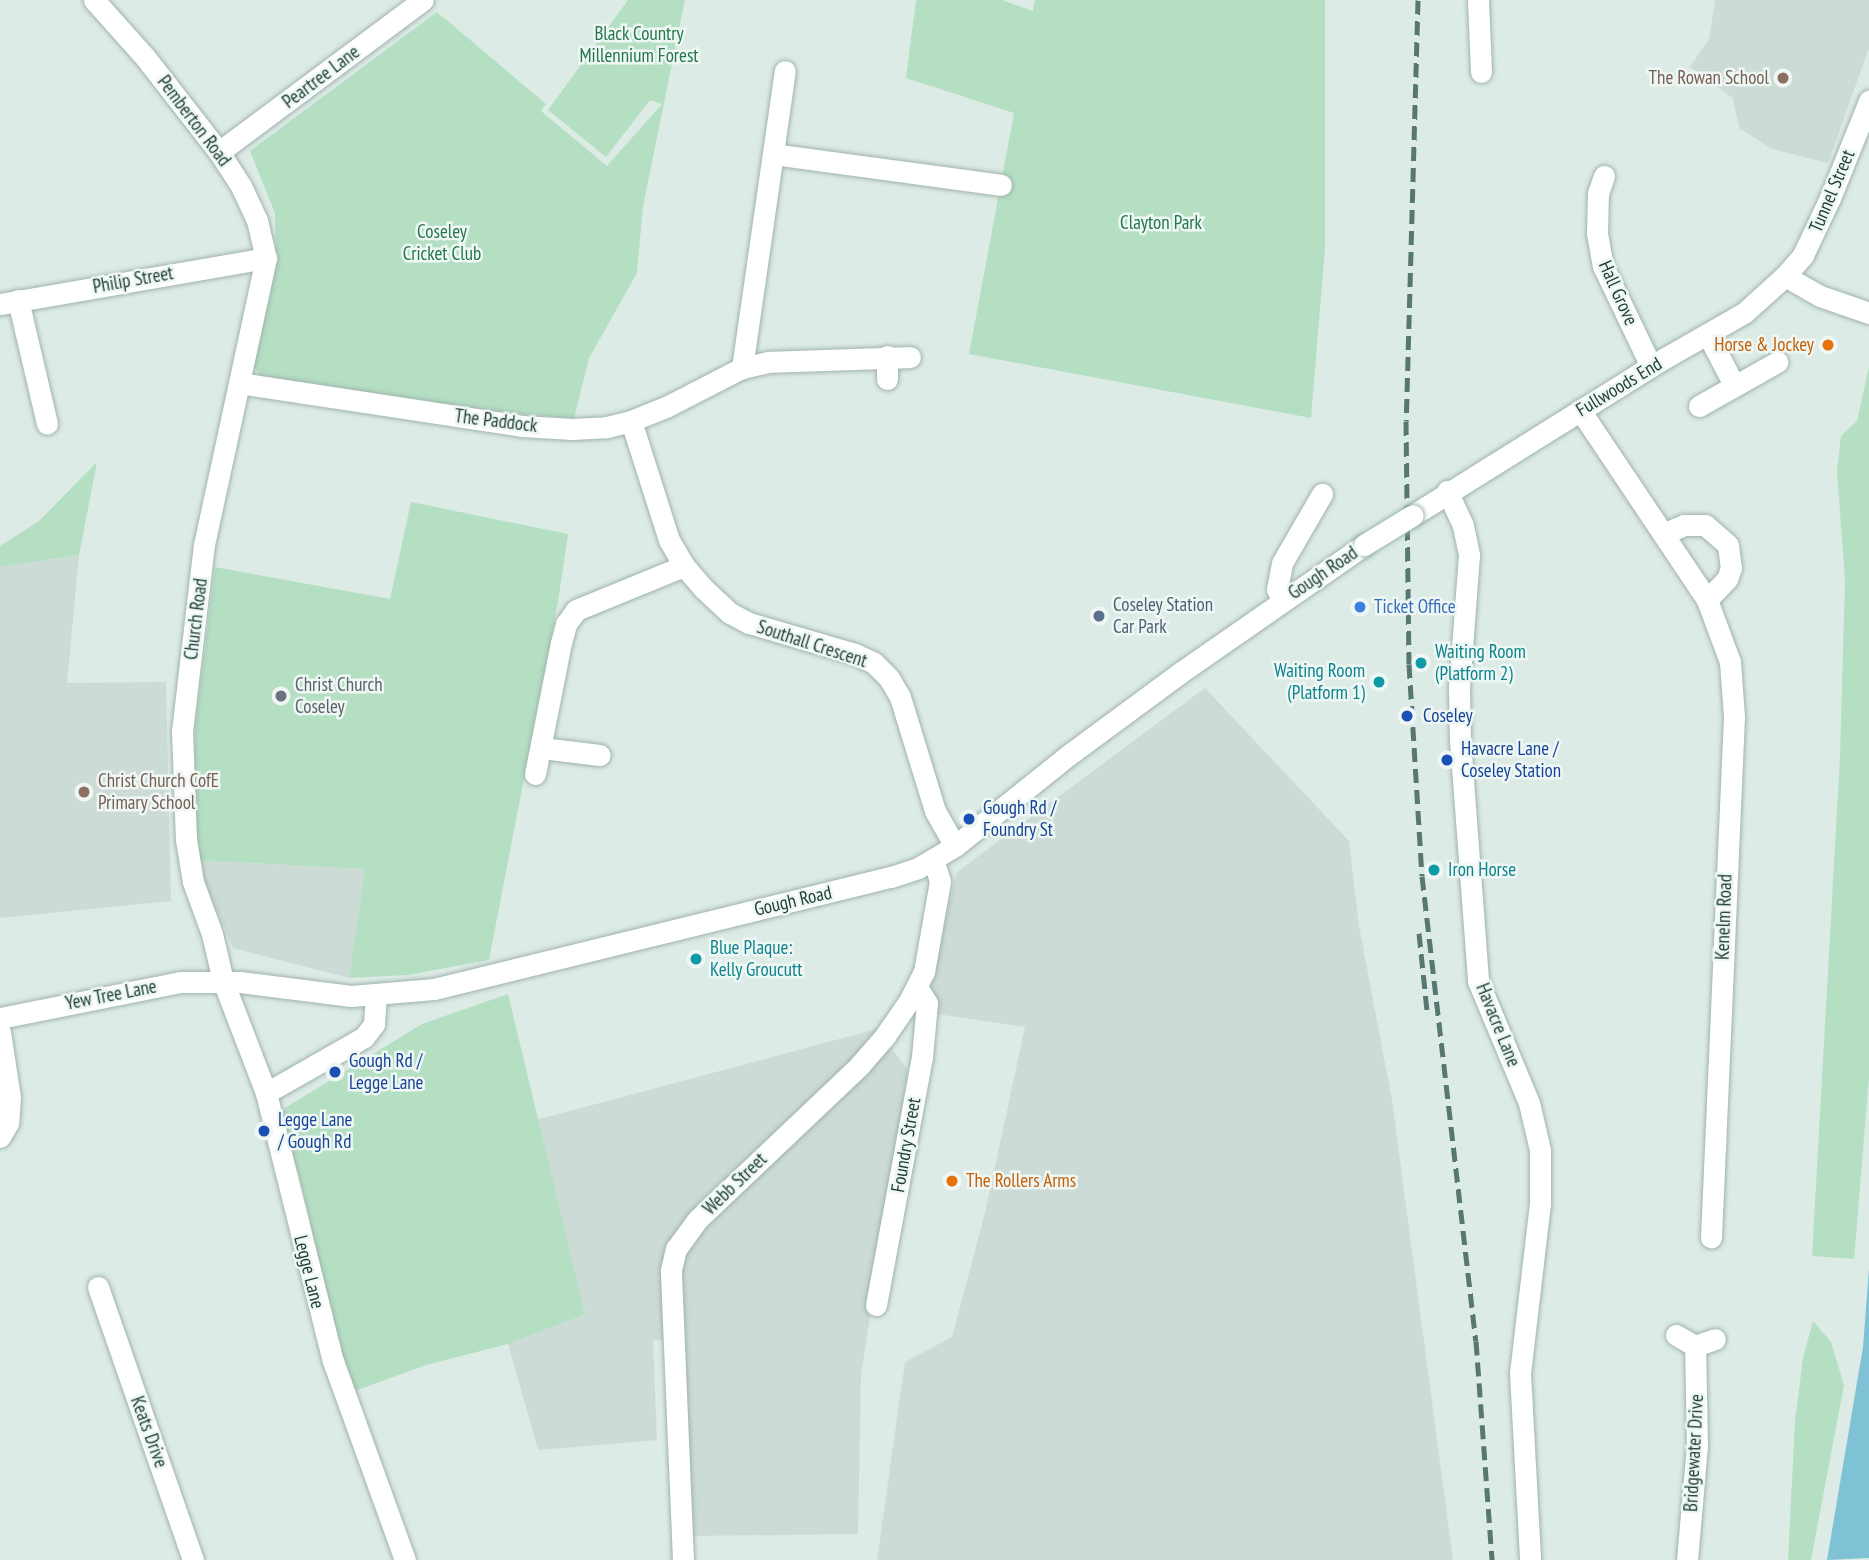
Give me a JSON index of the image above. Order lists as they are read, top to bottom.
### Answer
{
  "streets": {
    "street": [
      "Peartree Lane",
      "Pemberton Road",
      "Tunnel Street",
      "Philip Street",
      "Hall Grove",
      "Fullwoods End",
      "The Paddock",
      "Gough Road",
      "Church Road",
      "Southall Crescent",
      "Kenelm Road",
      "Yew Tree Lane",
      "Havacre Lane",
      "Foundry Street",
      "Webb Street",
      "Legge Lane",
      "Keats Drive",
      "Bridgewater Drive"
    ]
  },
  "crossings": [
    ["Peartree Lane", "Pemberton Road"],
    ["Pemberton Road", "Philip Street"],
    ["Pemberton Road", "Church Road"],
    ["Tunnel Street", "Fullwoods End"],
    ["Philip Street", "Church Road"],
    ["Hall Grove", "Fullwoods End"],
    ["Fullwoods End", "Gough Road"],
    ["Fullwoods End", "Kenelm Road"],
    ["Fullwoods End", "Havacre Lane"],
    ["The Paddock", "Church Road"],
    ["The Paddock", "Southall Crescent"],
    ["Gough Road", "Church Road"],
    ["Gough Road", "Southall Crescent"],
    ["Gough Road", "Yew Tree Lane"],
    ["Gough Road", "Havacre Lane"],
    ["Gough Road", "Webb Street"],
    ["Gough Road", "Legge Lane"],
    ["Church Road", "Yew Tree Lane"],
    ["Church Road", "Legge Lane"],
    ["Yew Tree Lane", "Legge Lane"],
    ["Foundry Street", "Webb Street"]
  ],
  "parks": ["Black Country Millennium Forest", "Clayton Park", "Coseley Cricket Club"],
  "places": [
    "The Rowan School",
    "Horse & Jockey",
    "Ticket Office",
    "Coseley Station Car Park",
    "Waiting Room (Platform 2)",
    "Waiting Room (Platform 1)",
    "Christ Church Coseley",
    "Coseley",
    "Havacre Lane / Coseley Station",
    "Christ Church CofE Primary School",
    "Gough Rd / Foundry St",
    "Iron Horse",
    "Blue Plaque: Kelly Groucutt",
    "Gough Rd / Legge Lane",
    "Legge Lane / Gough Rd",
    "The Rollers Arms"
  ]
}
